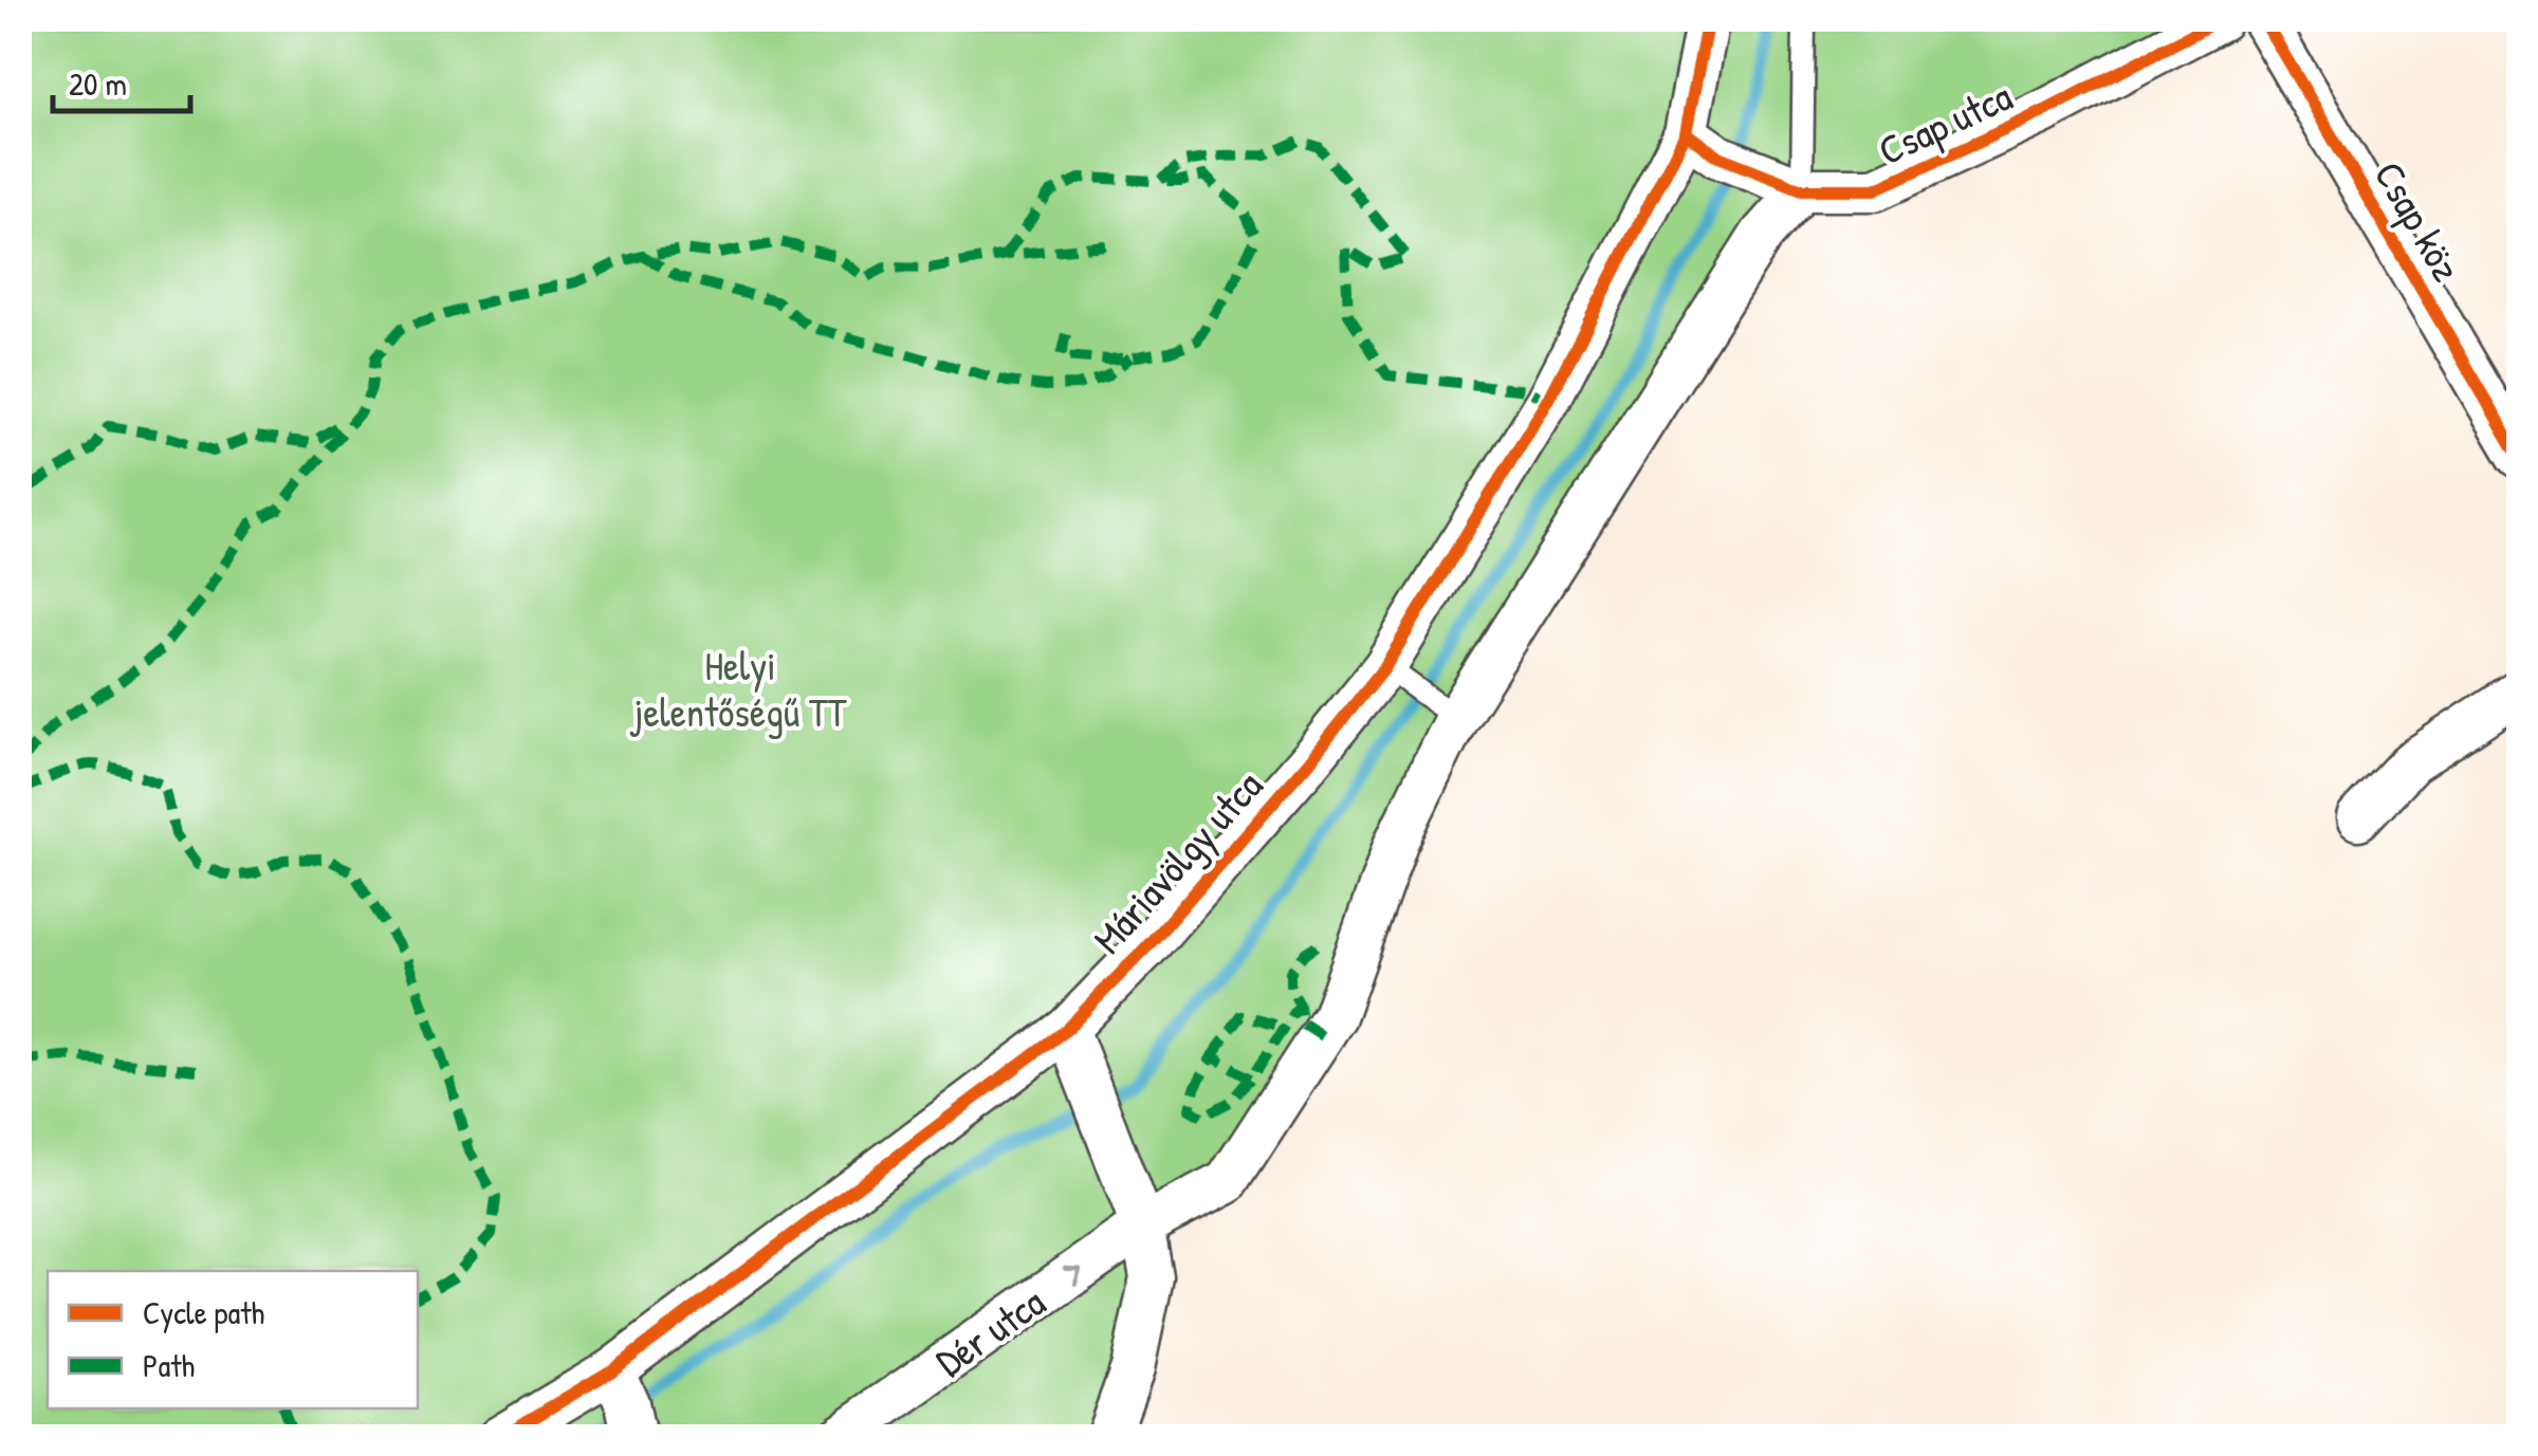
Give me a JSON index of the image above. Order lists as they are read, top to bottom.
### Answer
{
  "streets": {
    "street": [
      "Csap utca",
      "Csap köz",
      "Máriavölgy utca",
      "Dér utca"
    ]
  },
  "crossings": [
    ["Csap utca", "Máriavölgy utca"]
  ],
  "one_way": ["Dér utca"],
  "parks": ["Helyi jelentőségű TT"],
  "legend": ["Cycle path", "Path"],
  "scale_bar": "20 m"
}
